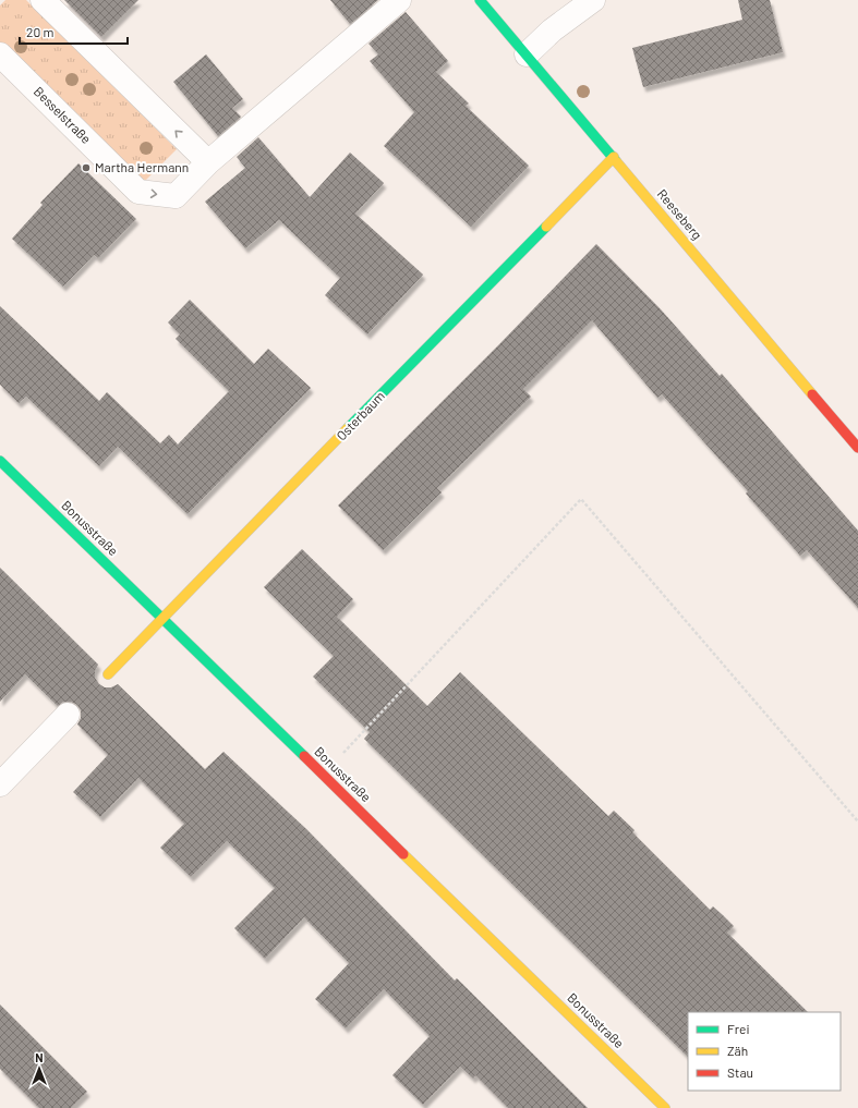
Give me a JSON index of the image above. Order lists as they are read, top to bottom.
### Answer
{
  "streets": {
    "street": [
      "Besselstraße",
      "Reeseberg",
      "Osterbaum",
      "Bonusstraße"
    ]
  },
  "crossings": [
    ["Reeseberg", "Osterbaum"],
    ["Osterbaum", "Bonusstraße"]
  ],
  "one_way": ["Besselstraße"],
  "places": ["Martha Hermann"],
  "legend": ["Frei", "Zäh", "Stau"],
  "scale_bar": "20 m",
  "north": "top"
}
